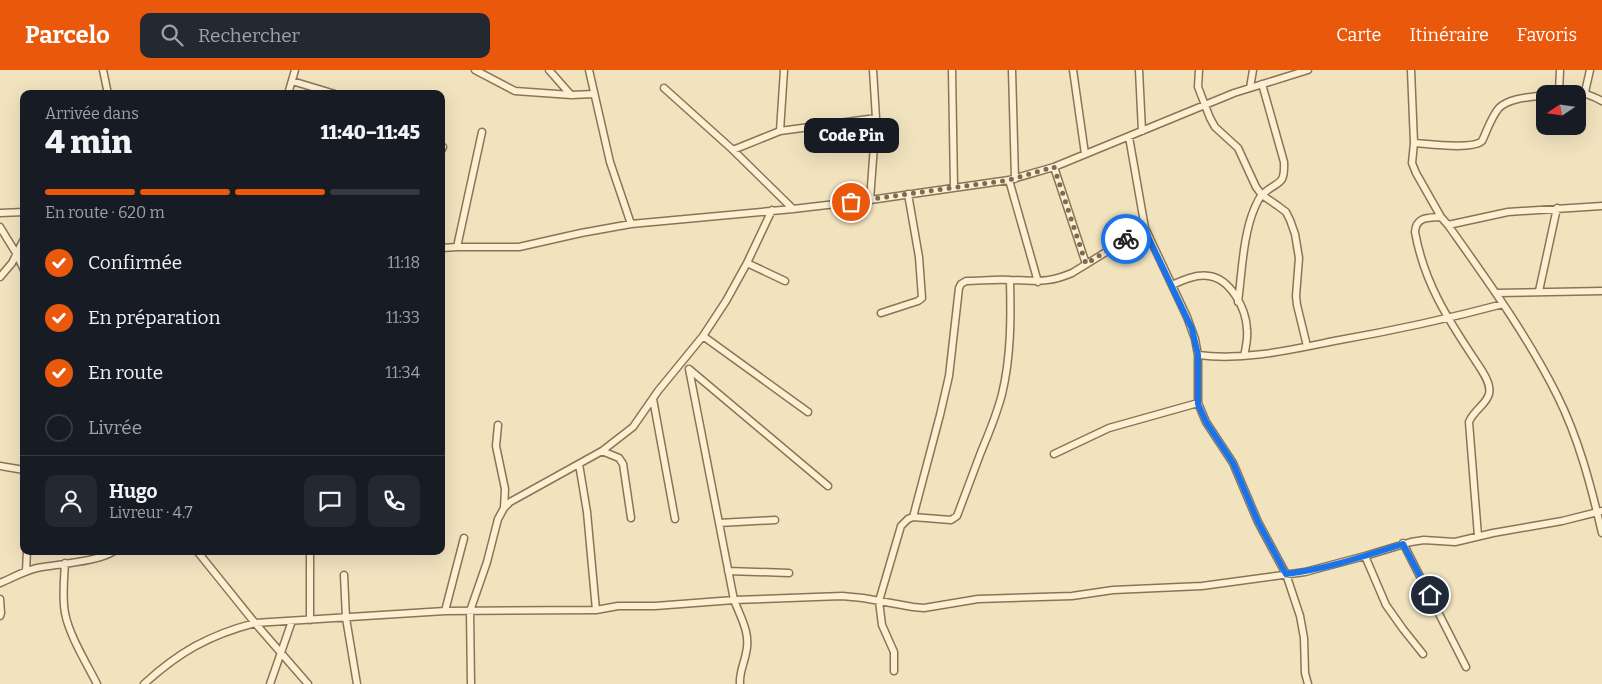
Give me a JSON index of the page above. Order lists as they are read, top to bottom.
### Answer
{
  "places": ["Code Pin"],
  "north": "left",
  "page": {
    "header": "Parcelo",
    "search": "Rechercher",
    "nav": ["Carte", "Itinéraire", "Favoris"],
    "heading": ["4 min", "Arrivée dans", "11:40–11:45"],
    "panel": ["Hugo", "Livreur · 4.7"],
    "bubble": "Code Pin",
    "bar": "En route · 620 m",
    "list": [
      ["Confirmée", "11:18"],
      ["En préparation", "11:33"],
      ["En route", "11:34"],
      "Livrée"
    ]
  }
}
